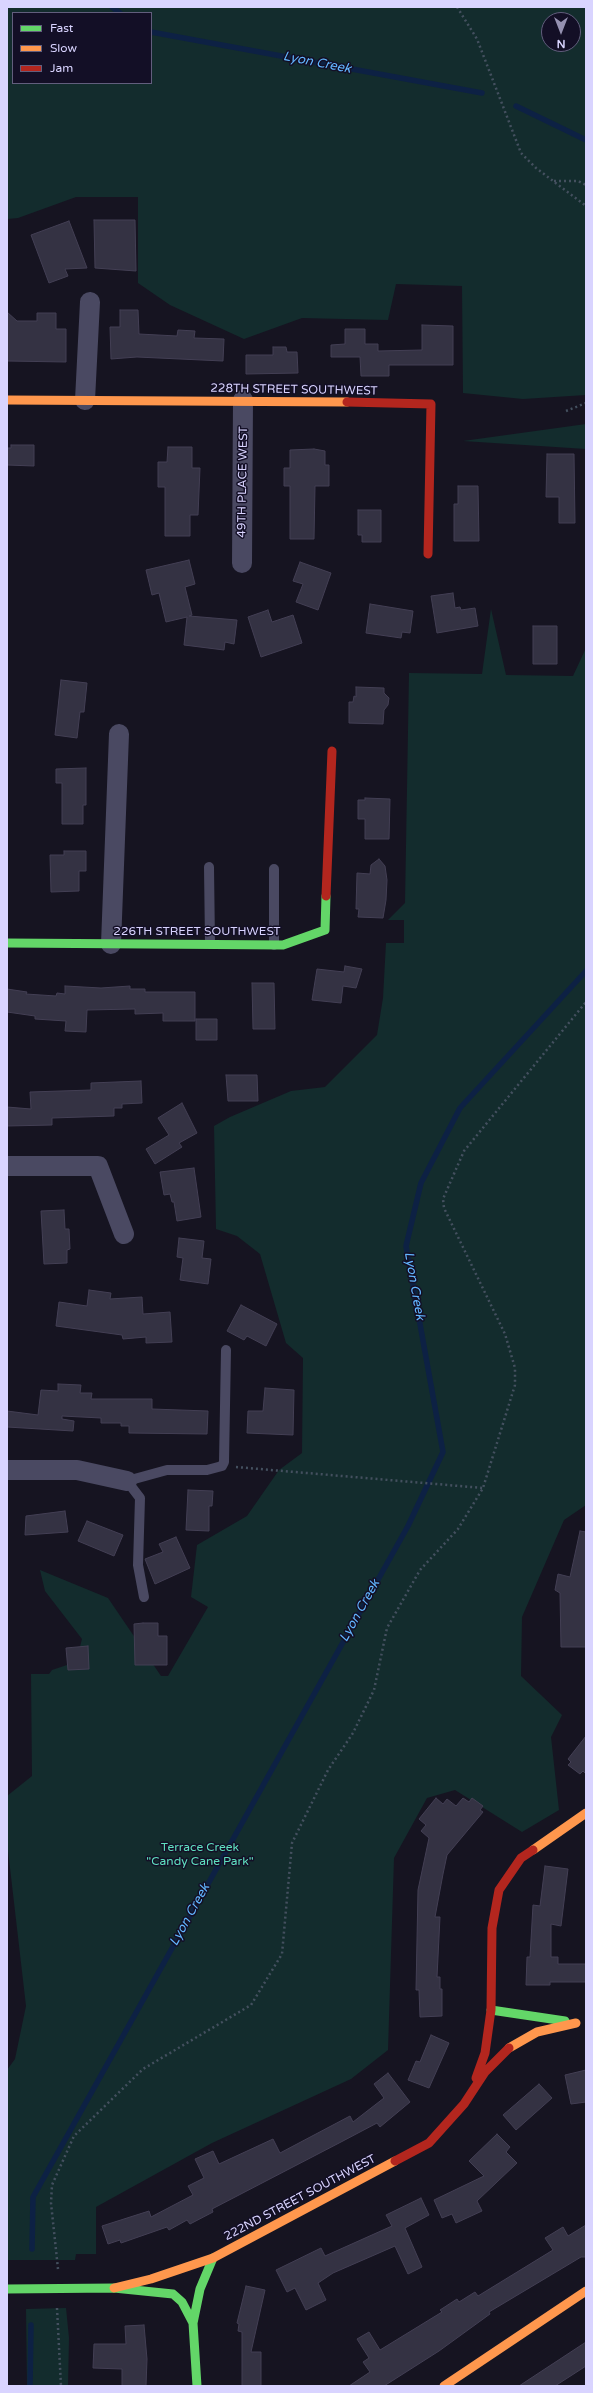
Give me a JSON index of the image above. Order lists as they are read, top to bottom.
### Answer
{
  "streets": {
    "street": [
      "228TH STREET SOUTHWEST",
      "49TH PLACE WEST",
      "226TH STREET SOUTHWEST",
      "222ND STREET SOUTHWEST"
    ]
  },
  "crossings": [
    ["228TH STREET SOUTHWEST", "49TH PLACE WEST"]
  ],
  "water": ["Lyon Creek"],
  "parks": ["Terrace Creek \"Candy Cane Park\""],
  "legend": ["Fast", "Slow", "Jam"],
  "north": "bottom"
}
